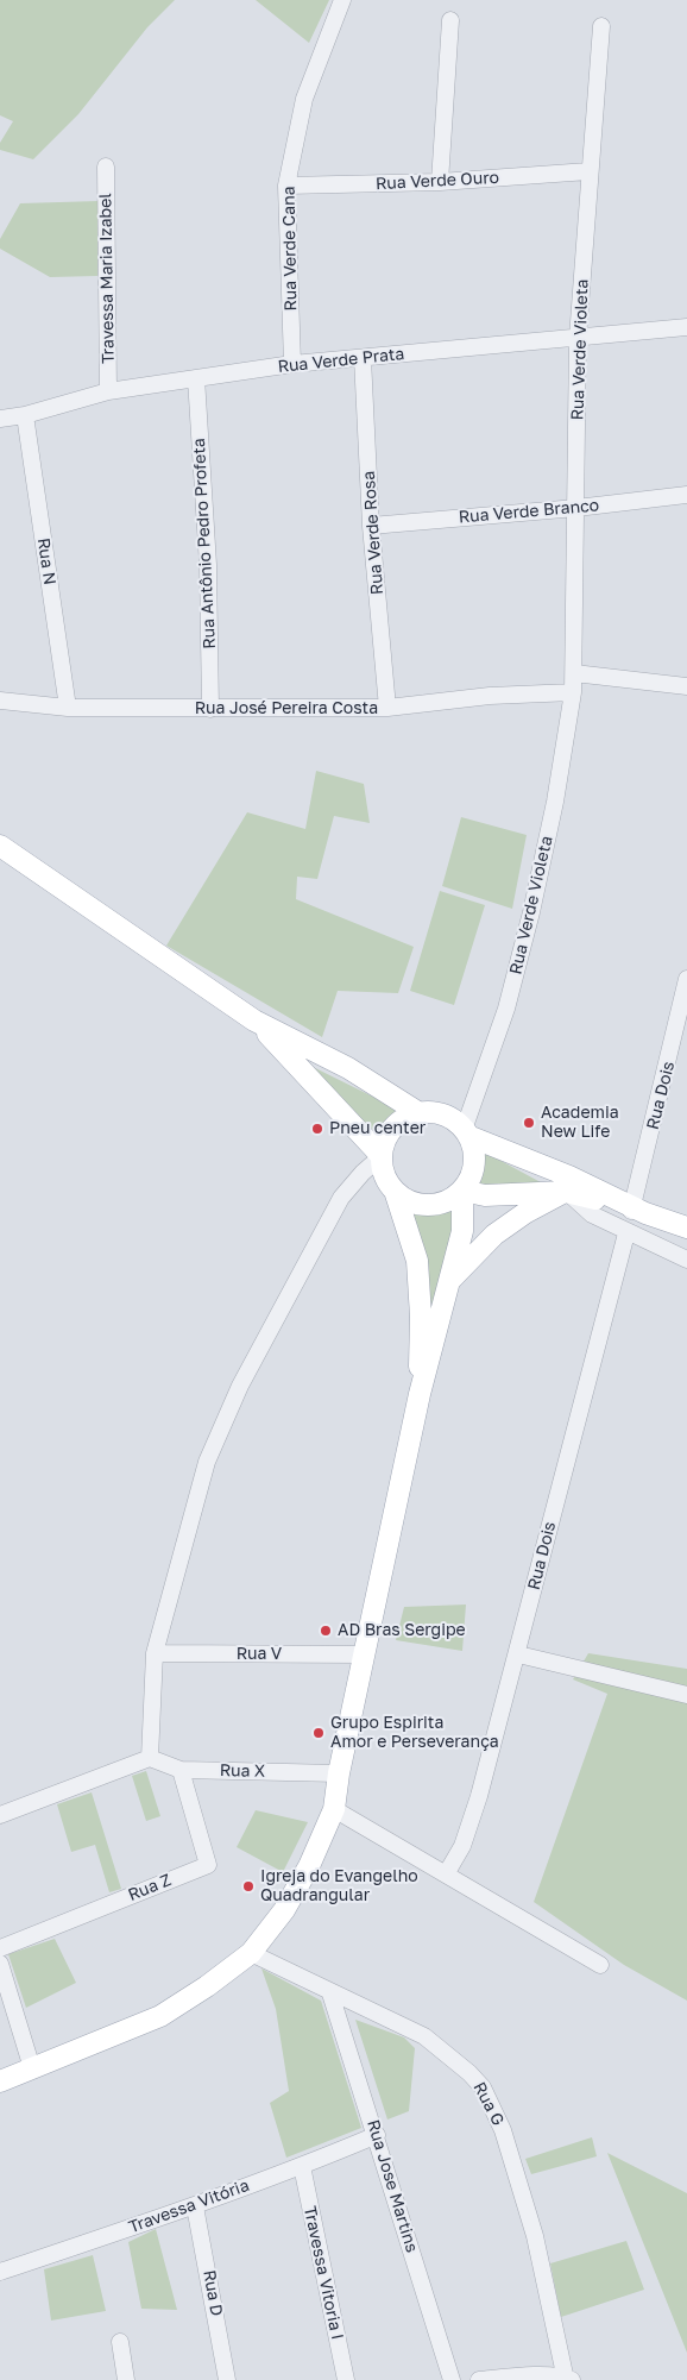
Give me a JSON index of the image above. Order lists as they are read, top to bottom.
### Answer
{
  "streets": {
    "street": [
      "Rua Verde Ouro",
      "Rua Verde Cana",
      "Travessa Maria Izabel",
      "Rua Verde Violeta",
      "Rua Verde Prata",
      "Rua Verde Branco",
      "Rua Verde Rosa",
      "Rua Antônio Pedro Profeta",
      "Rua N",
      "Rua José Pereira Costa",
      "Rua Dois",
      "Rua V",
      "Rua X",
      "Rua Z",
      "Rua G",
      "Rua Jose Martins",
      "Travessa Vitória",
      "Travessa Vitoria I",
      "Rua D"
    ]
  },
  "crossings": [
    ["Rua Verde Ouro", "Rua Verde Cana"],
    ["Rua Verde Ouro", "Rua Verde Violeta"],
    ["Rua Verde Cana", "Rua Verde Prata"],
    ["Travessa Maria Izabel", "Rua Verde Prata"],
    ["Rua Verde Violeta", "Rua Verde Prata"],
    ["Rua Verde Violeta", "Rua Verde Branco"],
    ["Rua Verde Violeta", "Rua José Pereira Costa"],
    ["Rua Verde Prata", "Rua Verde Rosa"],
    ["Rua Verde Prata", "Rua Antônio Pedro Profeta"],
    ["Rua Verde Prata", "Rua N"],
    ["Rua Verde Branco", "Rua Verde Rosa"],
    ["Rua Verde Rosa", "Rua José Pereira Costa"],
    ["Rua Antônio Pedro Profeta", "Rua José Pereira Costa"],
    ["Rua N", "Rua José Pereira Costa"],
    ["Rua X", "Rua Z"],
    ["Rua G", "Rua Jose Martins"],
    ["Rua Jose Martins", "Travessa Vitória"],
    ["Travessa Vitória", "Travessa Vitoria I"],
    ["Travessa Vitória", "Rua D"]
  ],
  "places": [
    "Academia New Life",
    "Pneu center",
    "AD Bras Sergipe",
    "Grupo Espirita Amor e Perseverança",
    "Igreja do Evangelho Quadrangular"
  ]
}
